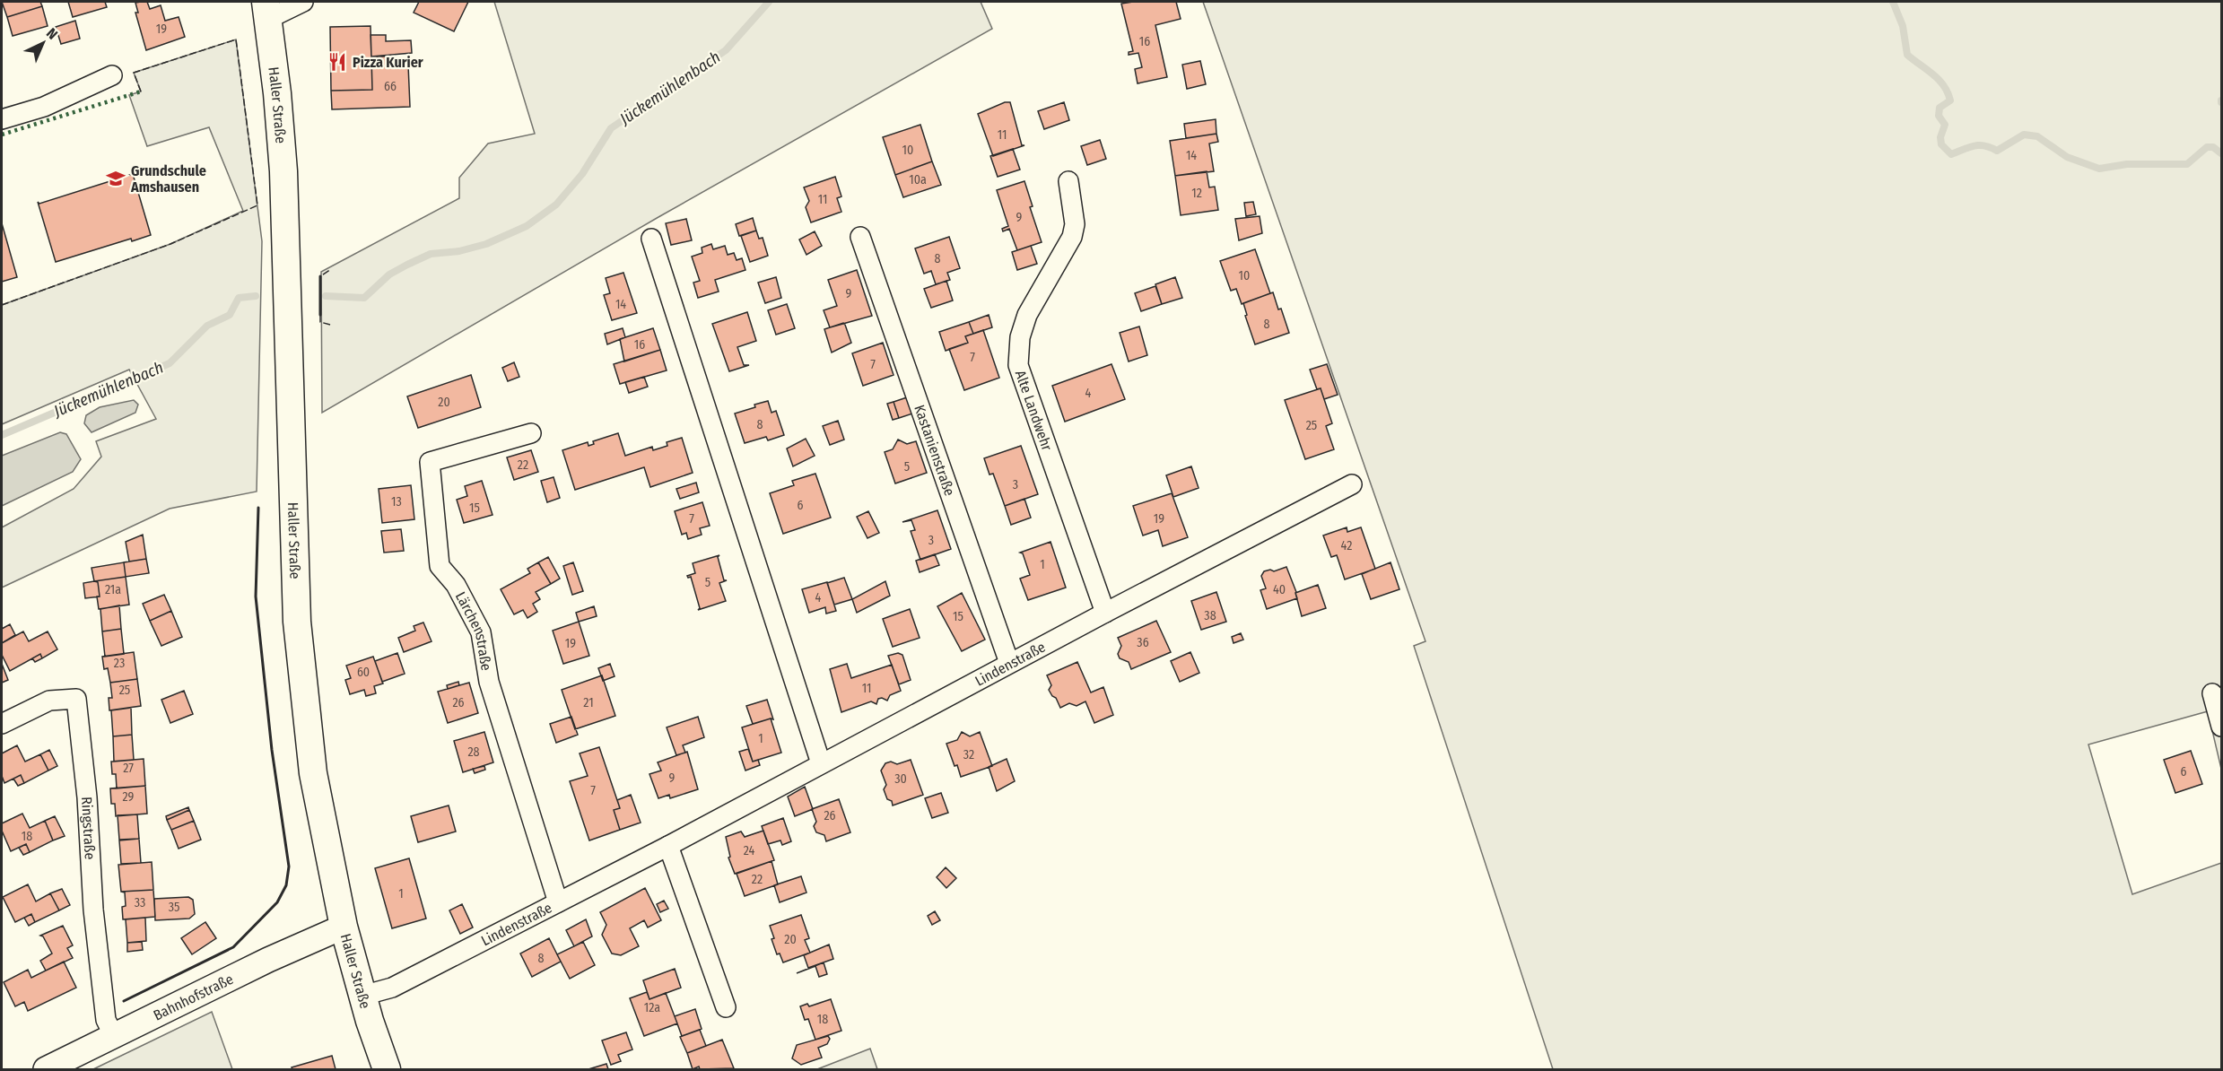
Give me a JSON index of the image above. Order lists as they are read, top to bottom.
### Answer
{
  "streets": {
    "main road": ["Haller Straße"],
    "street": [
      "Alte Landwehr",
      "Kastanienstraße",
      "Lärchenstraße",
      "Lindenstraße",
      "Ringstraße",
      "Bahnhofstraße"
    ]
  },
  "crossings": [
    ["Haller Straße", "Lindenstraße"],
    ["Haller Straße", "Bahnhofstraße"],
    ["Alte Landwehr", "Lindenstraße"],
    ["Kastanienstraße", "Lindenstraße"],
    ["Lärchenstraße", "Lindenstraße"],
    ["Ringstraße", "Bahnhofstraße"]
  ],
  "water": ["Jückemühlenbach"],
  "places": {
    "restaurant": ["Pizza Kurier"],
    "school or university": ["Grundschule Amshausen"]
  },
  "house_numbers": [
    "19",
    "16",
    "66",
    "11",
    "10",
    "14",
    "10a",
    "12",
    "11",
    "9",
    "8",
    "10",
    "9",
    "14",
    "8",
    "16",
    "7",
    "7",
    "4",
    "20",
    "8",
    "25",
    "22",
    "5",
    "3",
    "13",
    "6",
    "15",
    "7",
    "19",
    "3",
    "42",
    "1",
    "5",
    "21a",
    "40",
    "4",
    "38",
    "15",
    "36",
    "19",
    "23",
    "60",
    "11",
    "25",
    "26",
    "21",
    "1",
    "28",
    "32",
    "27",
    "6",
    "9",
    "30",
    "7",
    "29",
    "26",
    "18",
    "24",
    "22",
    "1",
    "33",
    "35",
    "20",
    "8",
    "12a",
    "18"
  ],
  "north": "top right"
}
